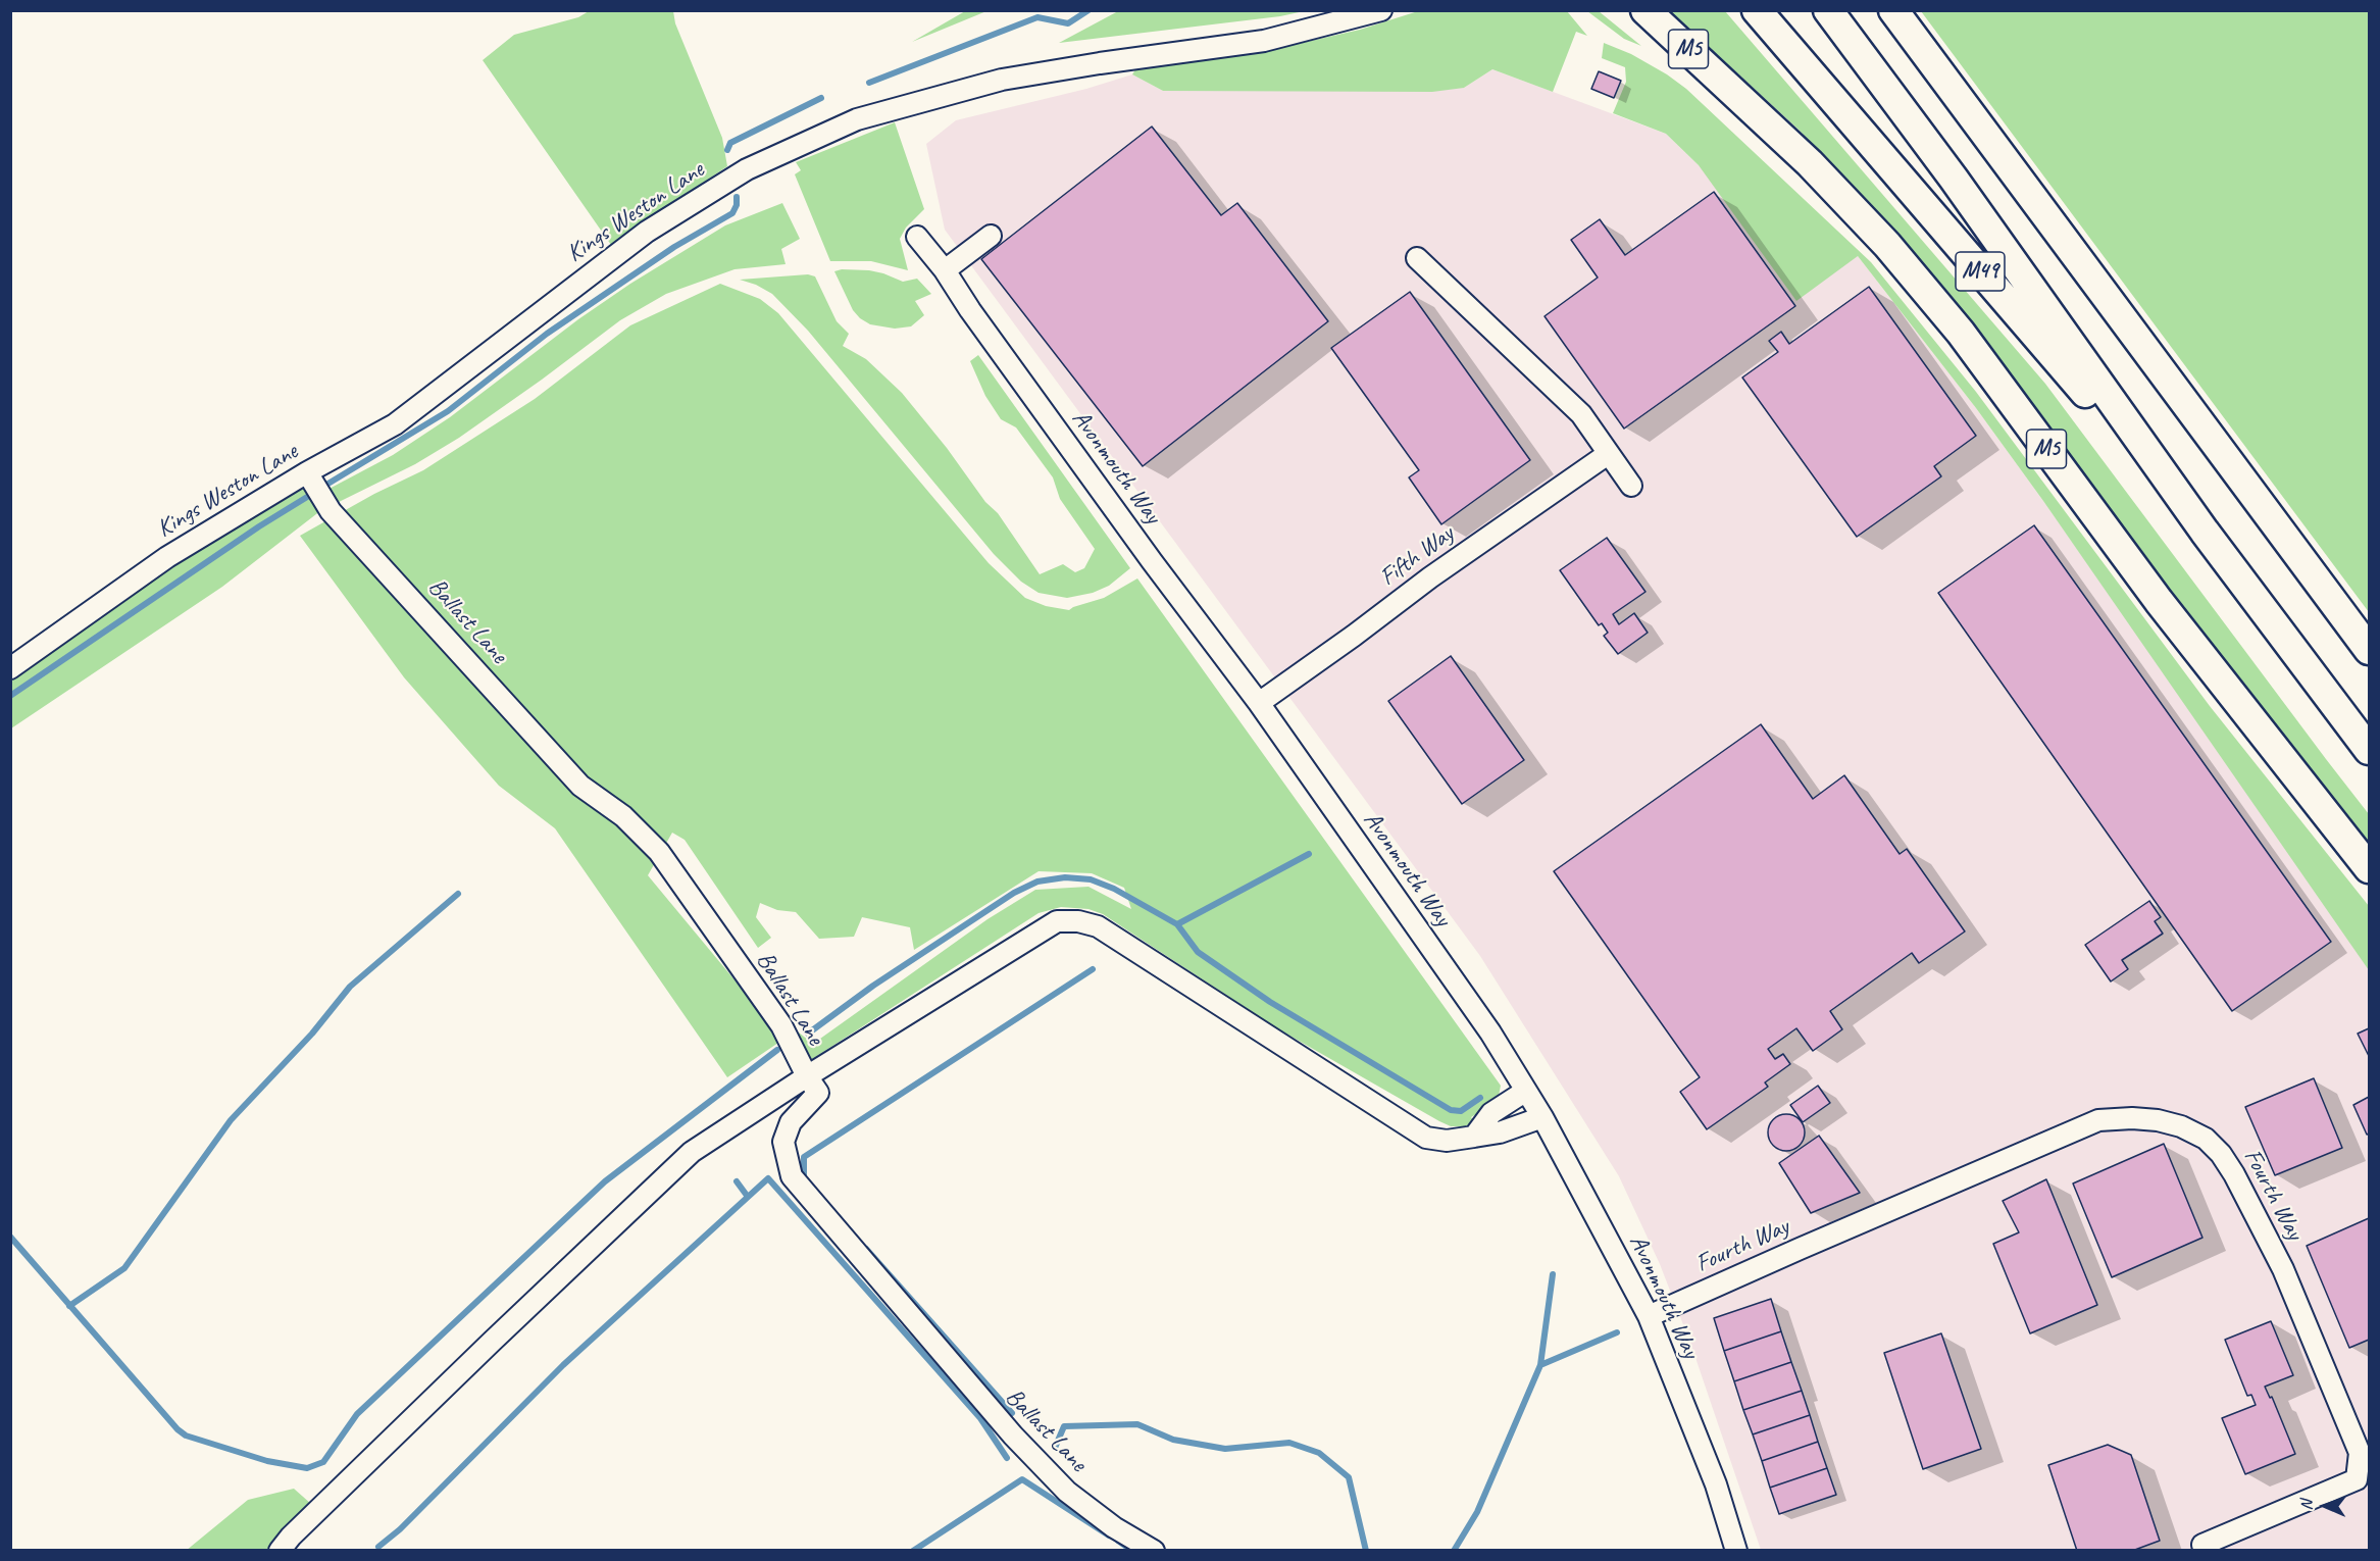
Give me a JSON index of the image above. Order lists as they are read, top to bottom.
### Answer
{
  "streets": {
    "highway": ["M5", "M49"],
    "street": [
      "Kings Weston Lane",
      "Avonmouth Way",
      "Fifth Way",
      "Ballast Lane",
      "Fourth Way"
    ]
  },
  "crossings": [
    ["Kings Weston Lane", "Ballast Lane"],
    ["Avonmouth Way", "Fifth Way"],
    ["Avonmouth Way", "Fourth Way"]
  ],
  "north": "left"
}
